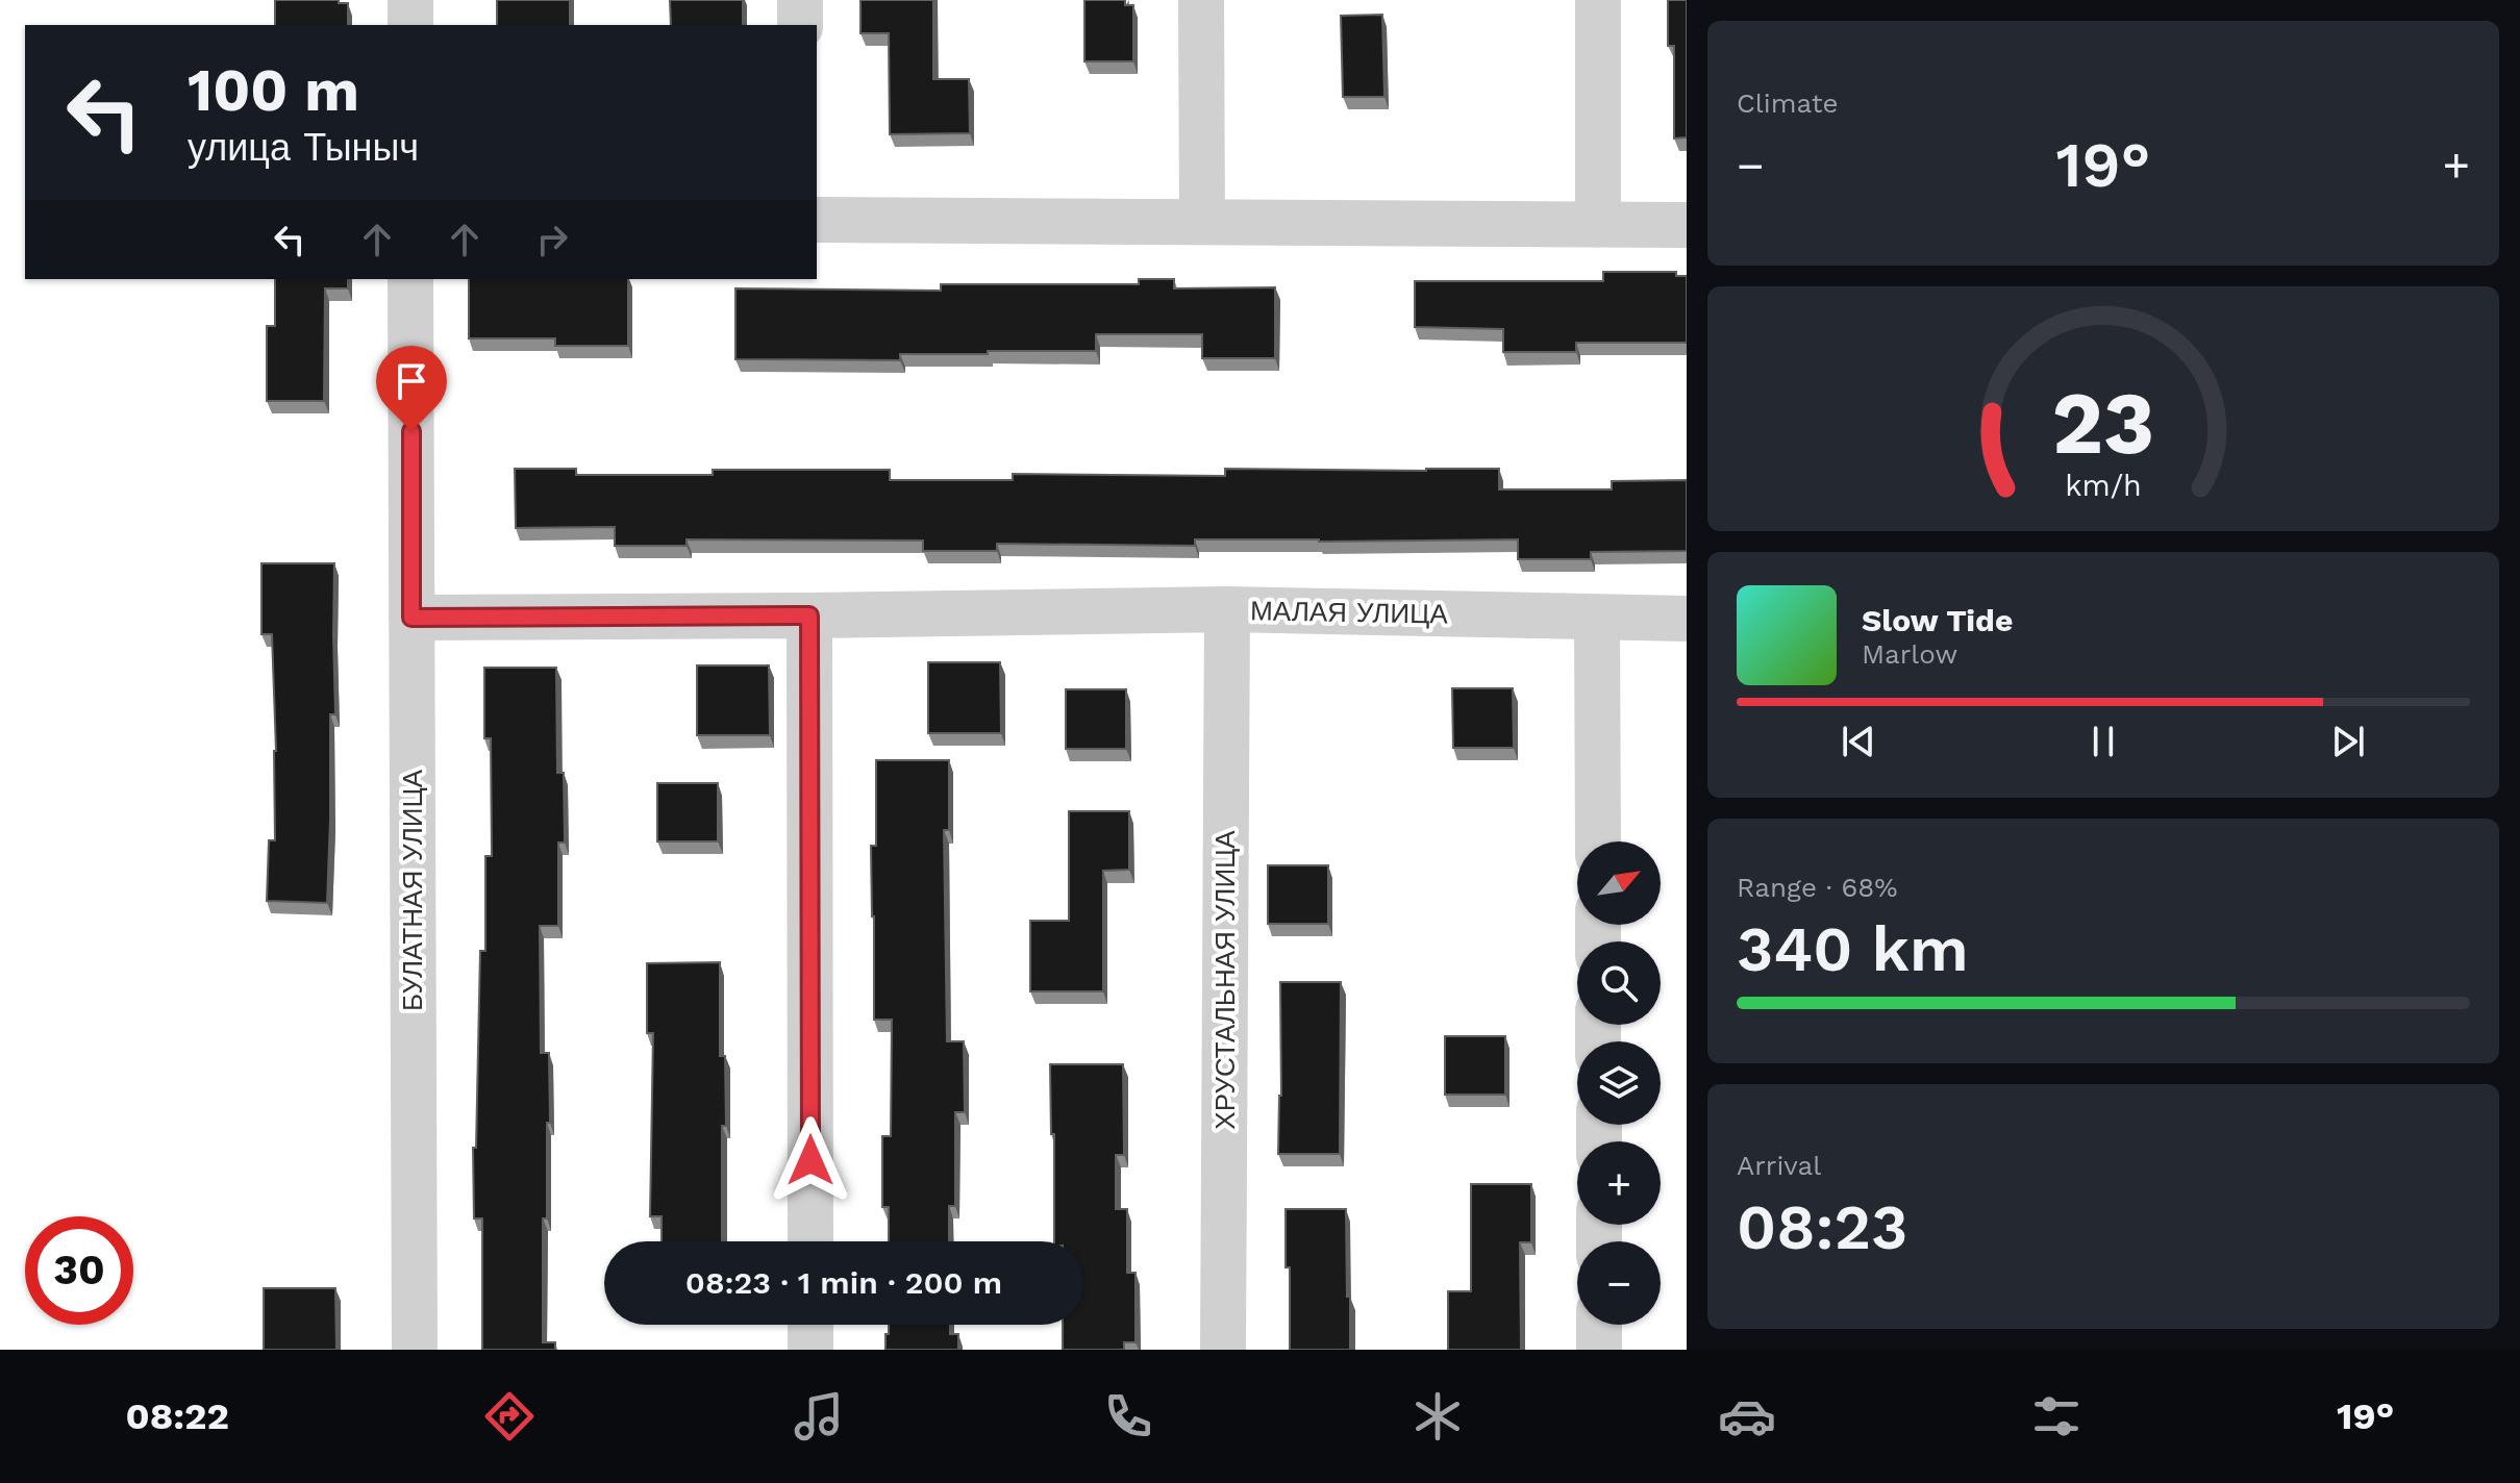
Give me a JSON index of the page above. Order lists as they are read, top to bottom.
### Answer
{
  "streets": {
    "street": ["МАЛАЯ УЛИЦА", "БУЛАТНАЯ УЛИЦА", "ХРУСТАЛЬНАЯ УЛИЦА"]
  },
  "crossings": [
    ["МАЛАЯ УЛИЦА", "БУЛАТНАЯ УЛИЦА"],
    ["МАЛАЯ УЛИЦА", "ХРУСТАЛЬНАЯ УЛИЦА"]
  ],
  "north": "top right",
  "page": {
    "tile": [
      "Climate",
      ["Range · 68%", "340 km"],
      ["Arrival", "08:23"]
    ],
    "turn": ["100 m", "улица Тыныч"],
    "heat": ["−", "19°", "+"],
    "song": ["Slow Tide", "Marlow"],
    "map_buttons": ["+", "−"],
    "limit": "30",
    "trip": "08:23 · 1 min · 200 m",
    "tabs": ["08:22", "19°"],
    "gauge": ["23", "km/h"]
  }
}
